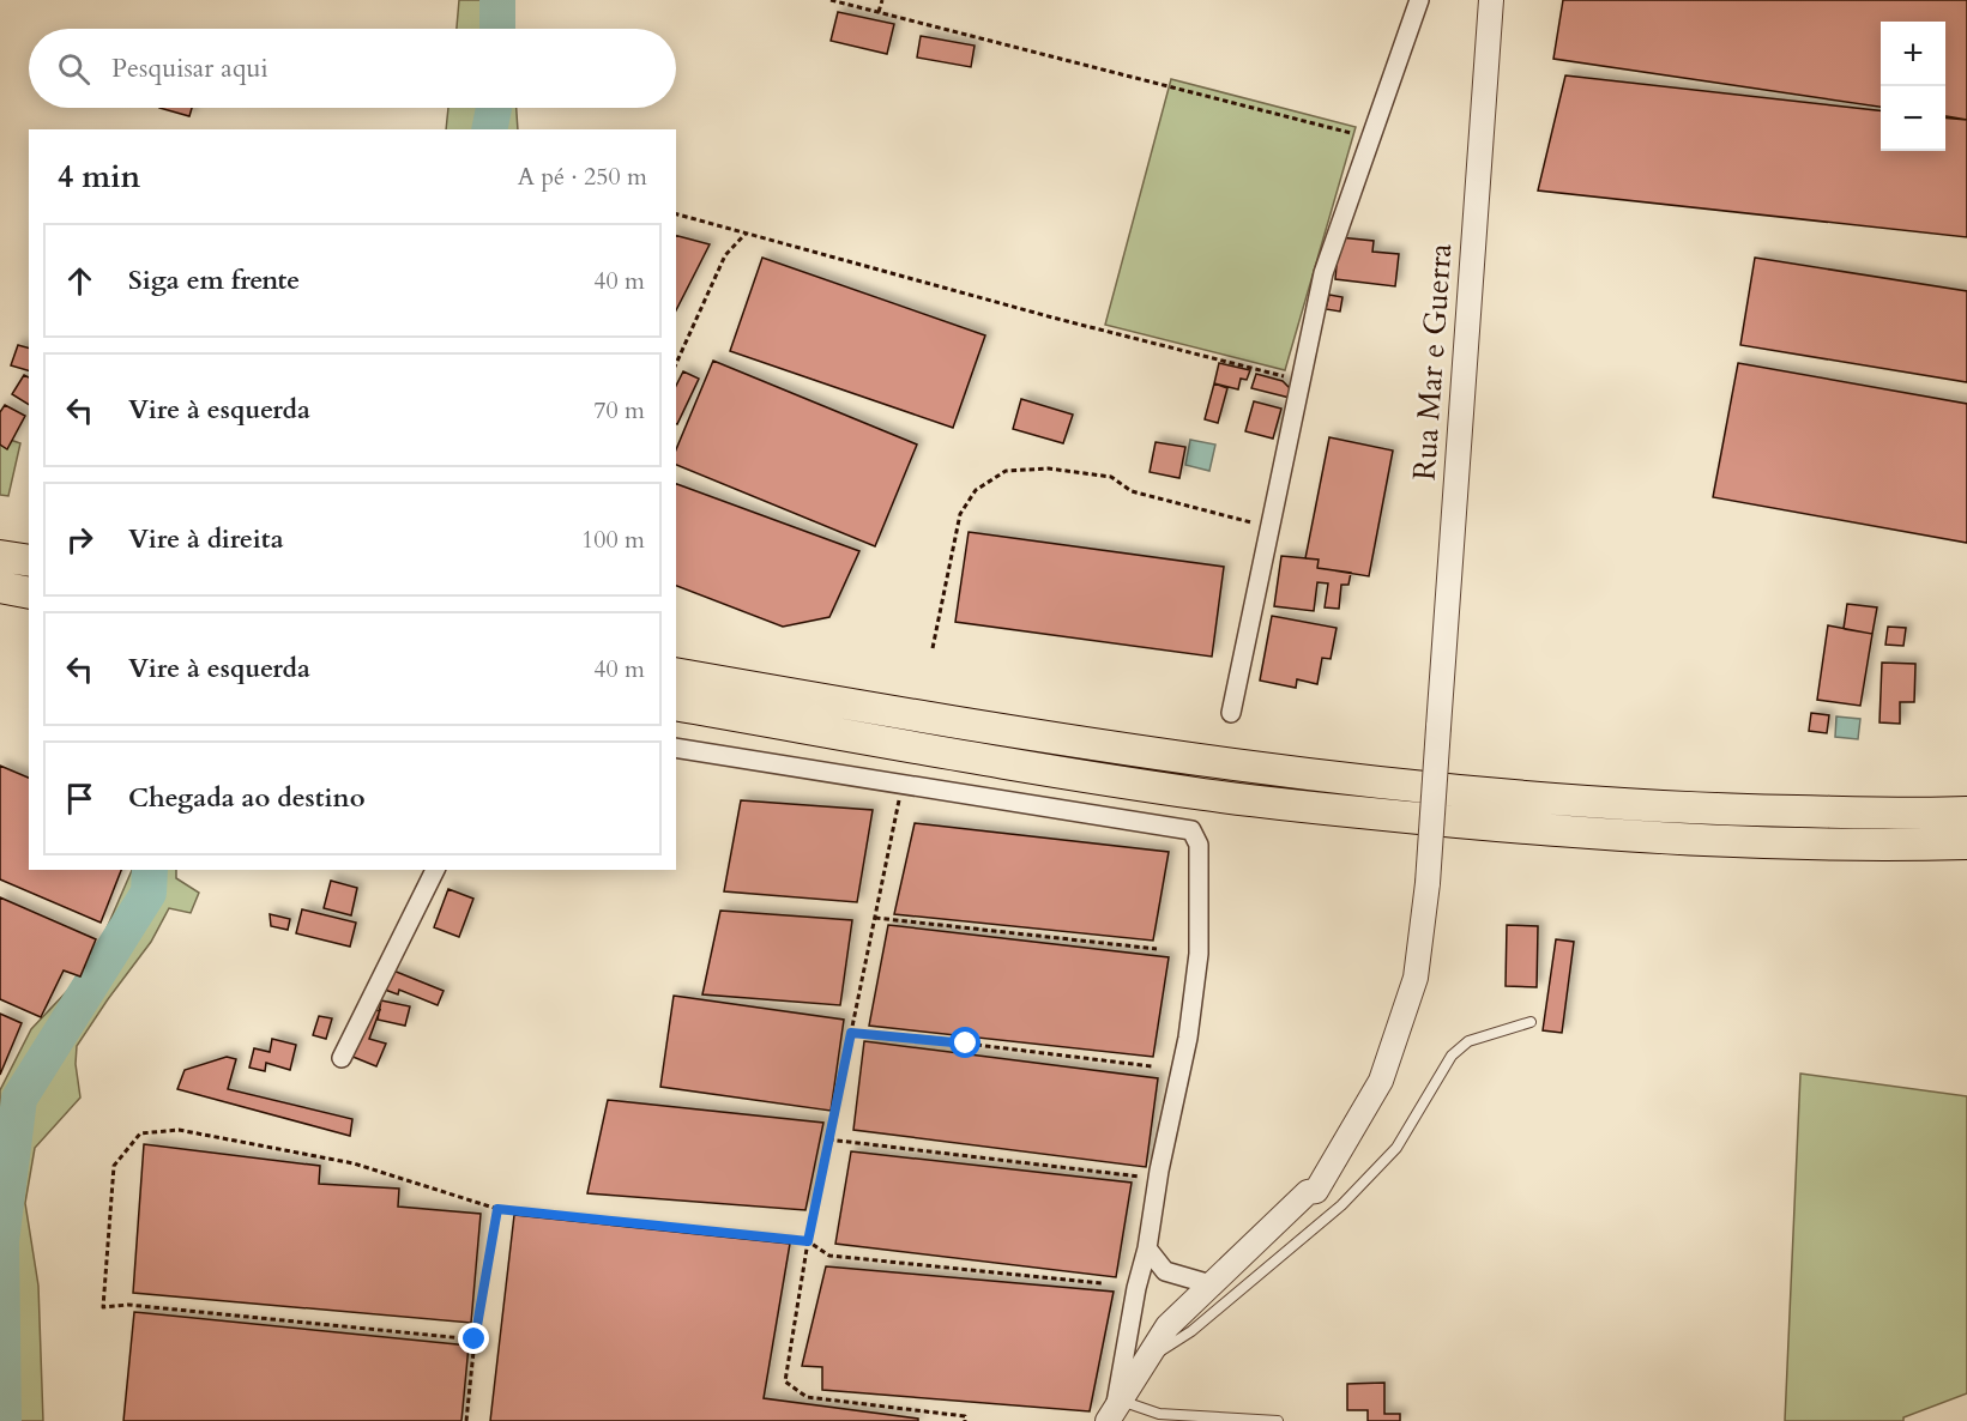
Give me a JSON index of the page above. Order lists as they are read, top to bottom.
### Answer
{
  "streets": {
    "street": ["Rua Mar e Guerra"]
  },
  "page": {
    "map_buttons": ["+", "−"],
    "search": "Pesquisar aqui",
    "heading": ["4 min", "A pé · 250 m"],
    "list": [
      ["Siga em frente", "40 m"],
      ["Vire à esquerda", "70 m"],
      ["Vire à direita", "100 m"],
      ["Vire à esquerda", "40 m"],
      "Chegada ao destino"
    ]
  }
}
